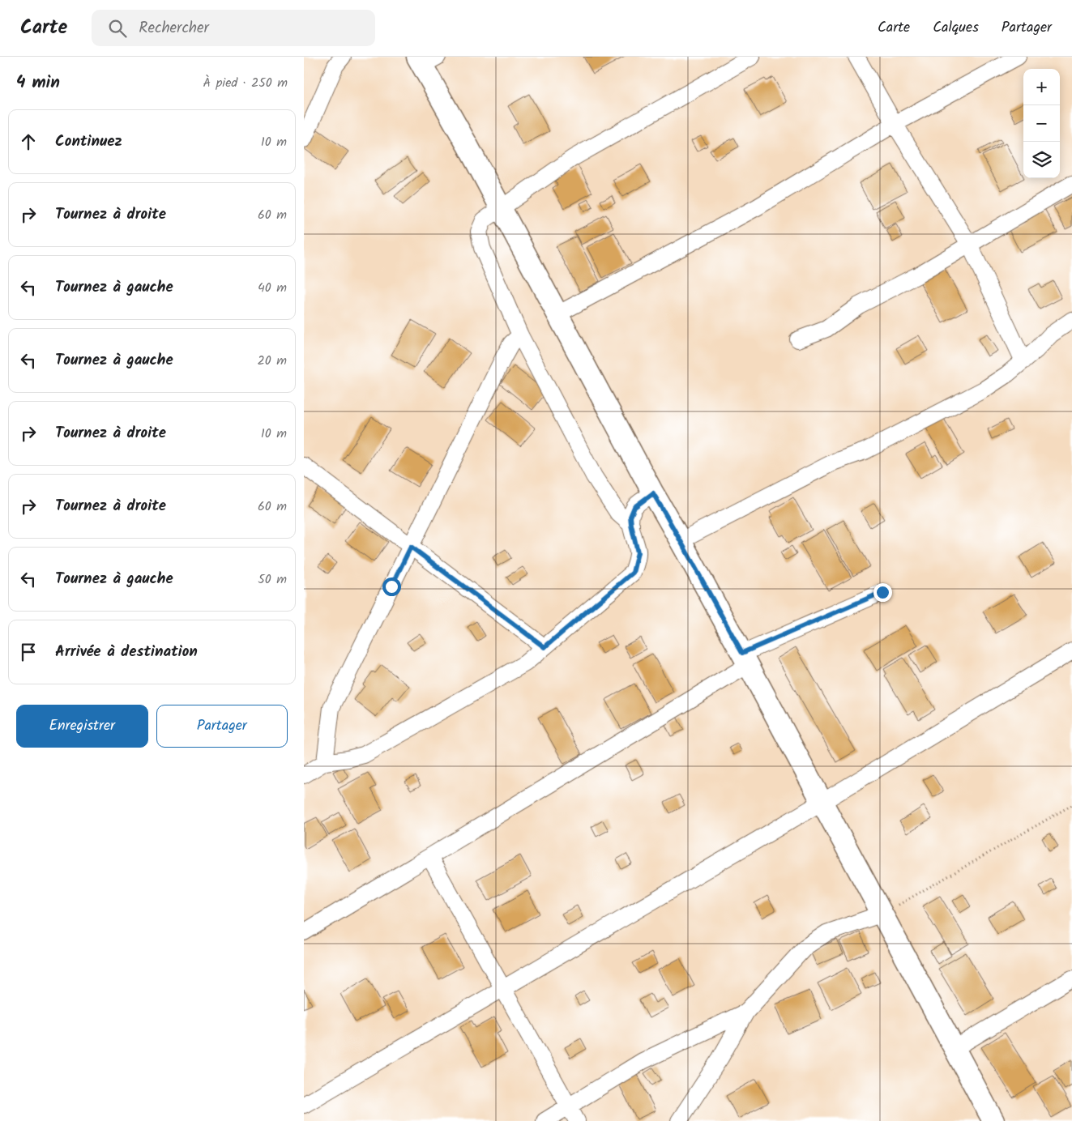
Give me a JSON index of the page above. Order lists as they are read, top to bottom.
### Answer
{
  "page": {
    "header": "Carte",
    "search": "Rechercher",
    "nav": ["Carte", "Calques", "Partager"],
    "heading": ["4 min", "À pied · 250 m"],
    "map_buttons": ["+", "−"],
    "list": [
      ["Continuez", "10 m"],
      ["Tournez à droite", "60 m"],
      ["Tournez à gauche", "40 m"],
      ["Tournez à gauche", "20 m"],
      ["Tournez à droite", "10 m"],
      ["Tournez à droite", "60 m"],
      ["Tournez à gauche", "50 m"],
      "Arrivée à destination"
    ],
    "buttons": ["Enregistrer", "Partager"]
  }
}
